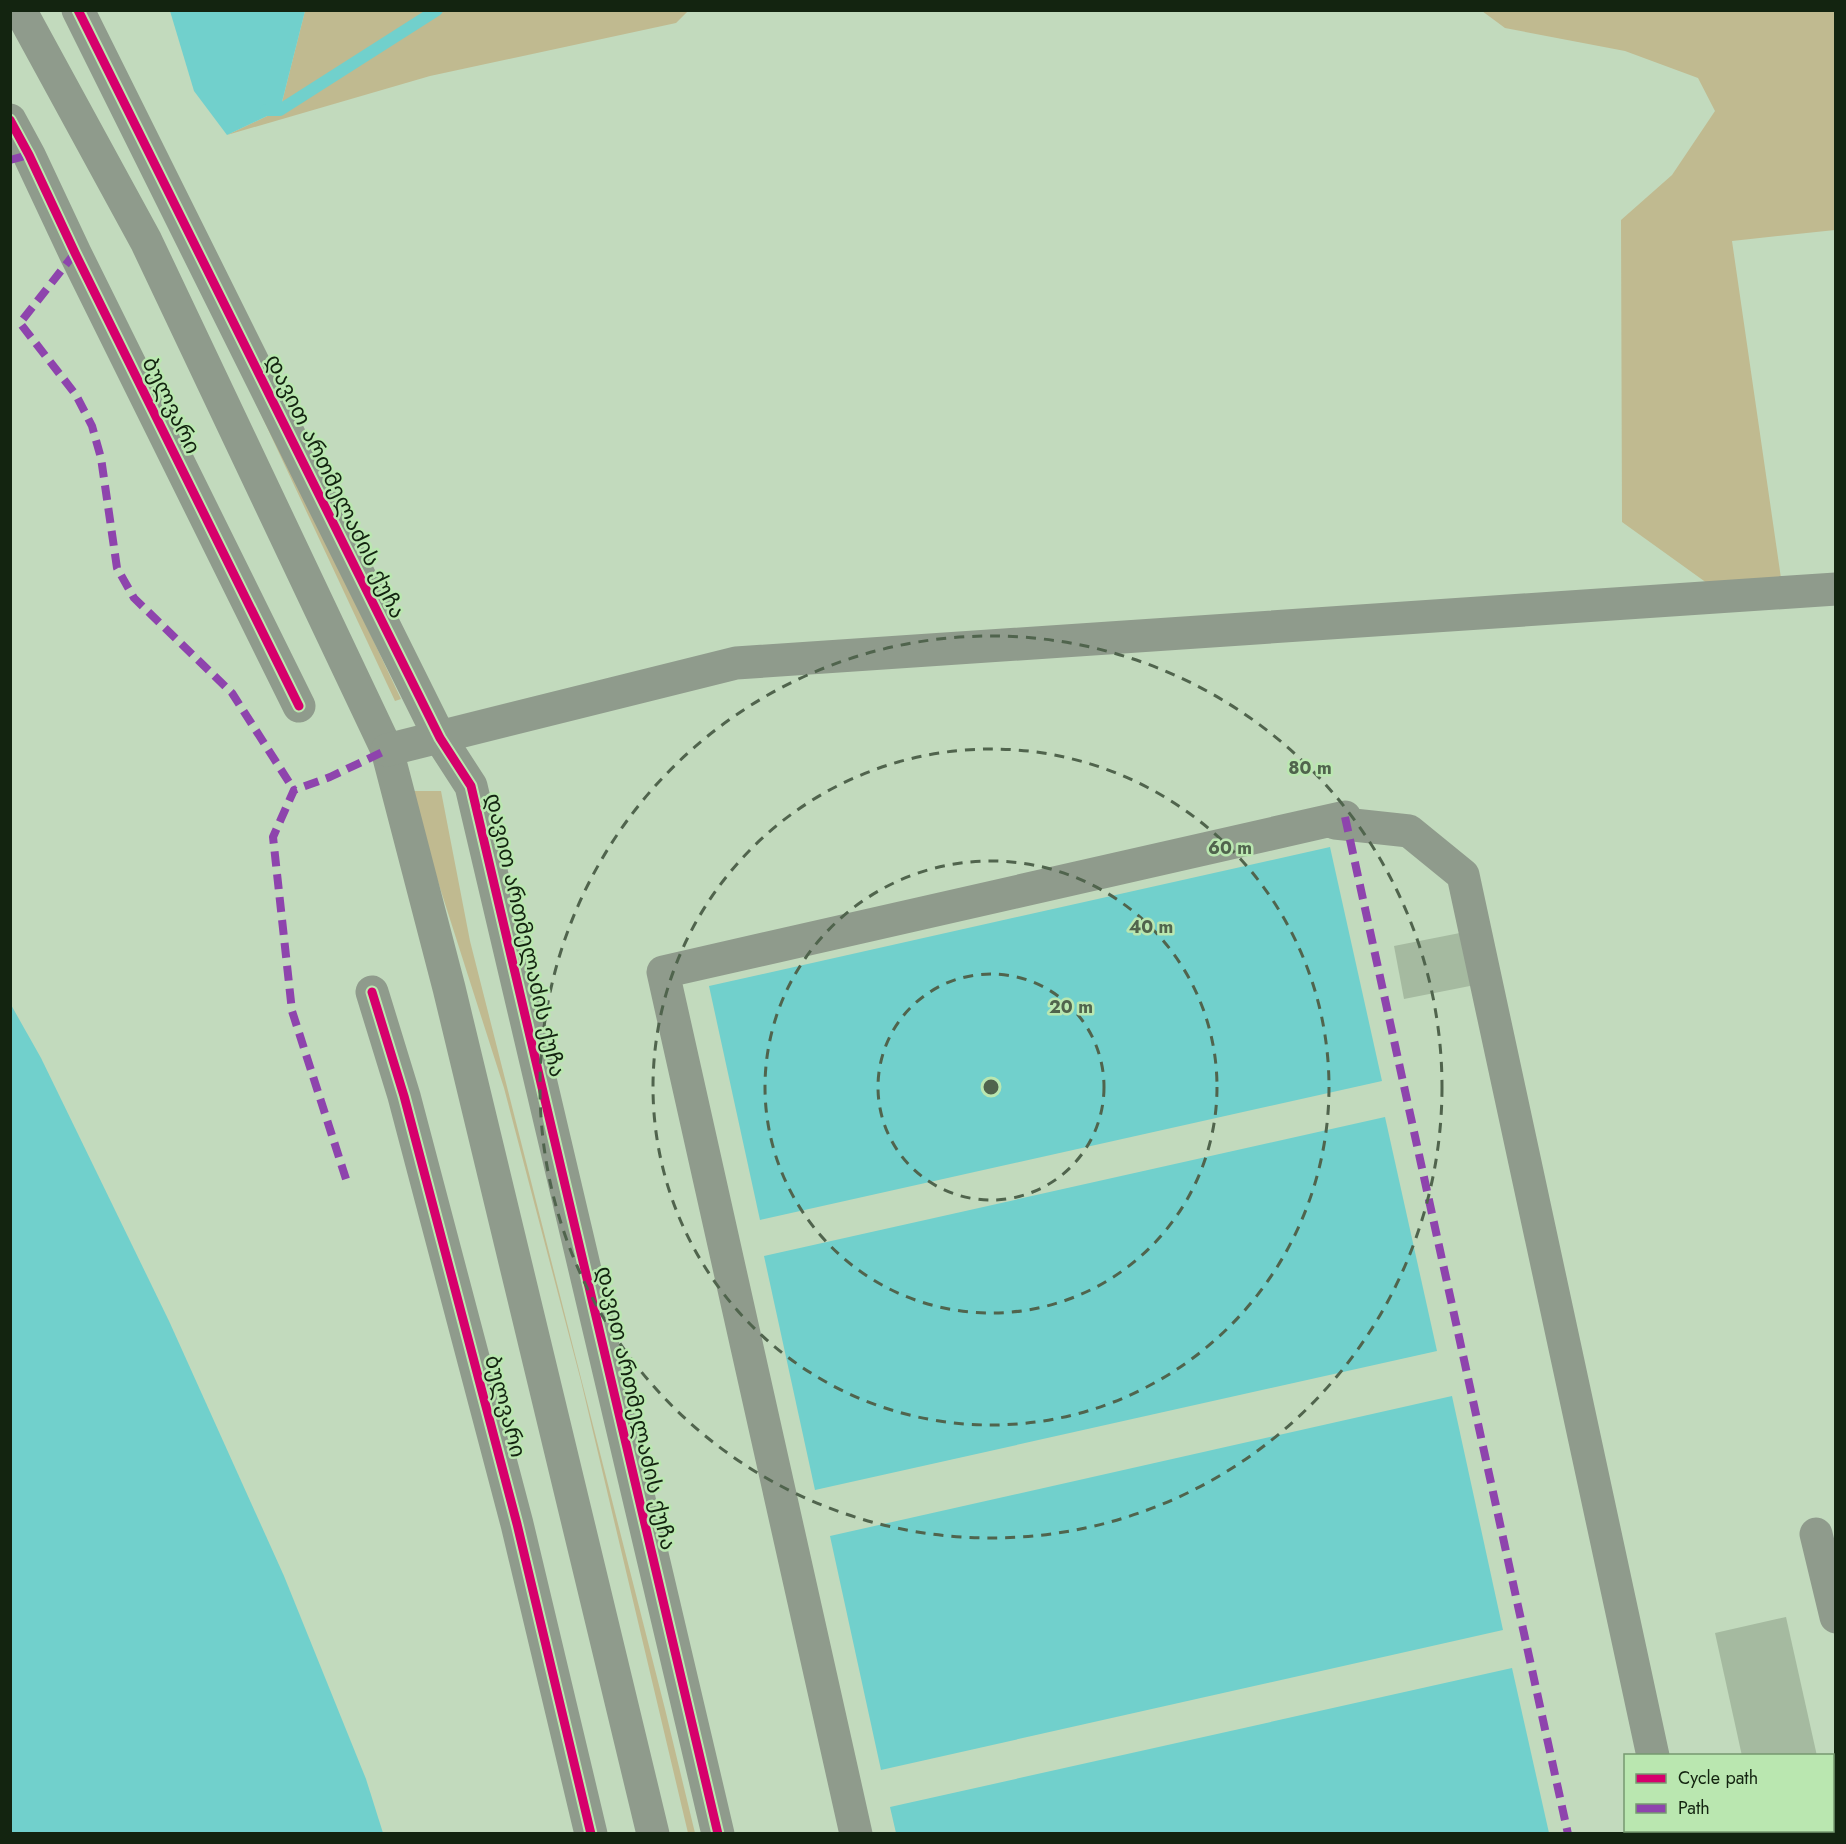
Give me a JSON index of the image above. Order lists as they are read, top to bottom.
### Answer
{
  "streets": {
    "street": ["ბულვარი", "დავით ართმელაძის ქუჩა"]
  },
  "legend": ["Cycle path", "Path"],
  "rings": [
    "80 m",
    "60 m",
    "40 m",
    "20 m"
  ]
}
